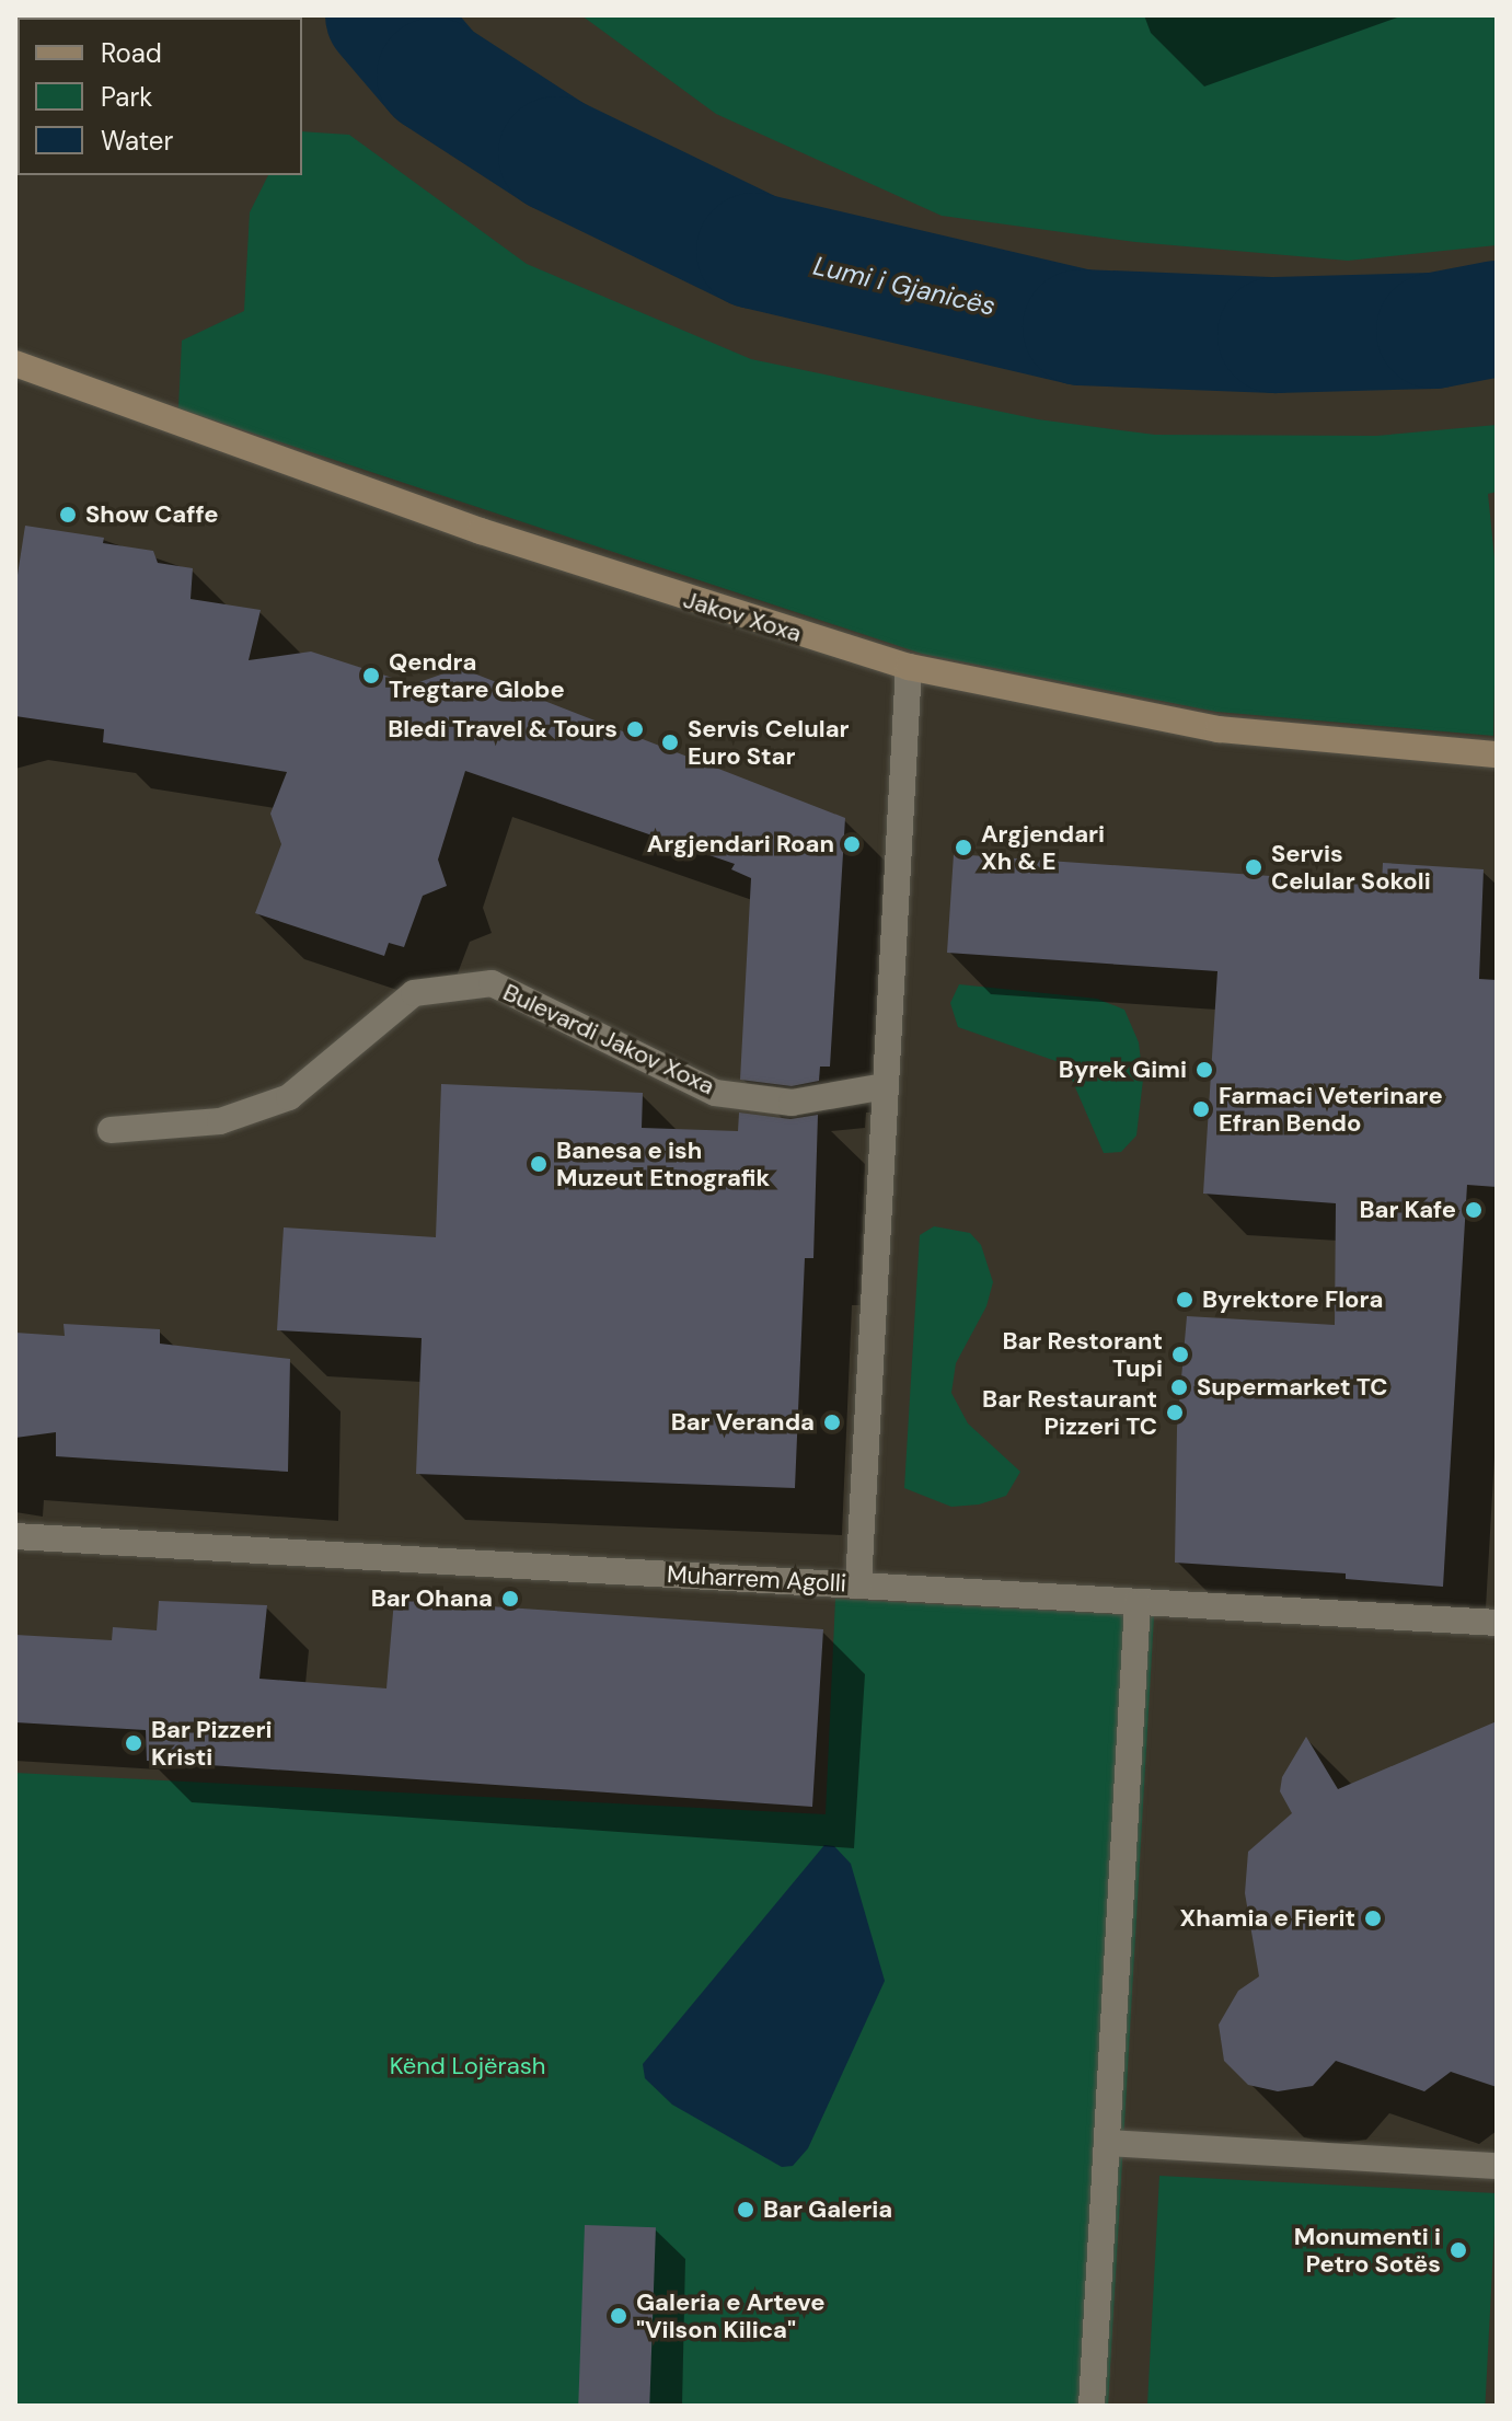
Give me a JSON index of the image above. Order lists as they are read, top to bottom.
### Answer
{
  "streets": {
    "main road": ["Jakov Xoxa"],
    "street": ["Bulevardi Jakov Xoxa", "Muharrem Agolli"]
  },
  "water": ["Lumi i Gjanicës"],
  "parks": ["Kënd Lojërash"],
  "places": [
    "Show Caffe",
    "Qendra Tregtare Globe",
    "Bledi Travel & Tours",
    "Servis Celular Euro Star",
    "Argjendari Roan",
    "Argjendari Xh & E",
    "Servis Celular Sokoli",
    "Byrek Gimi",
    "Farmaci Veterinare Efran Bendo",
    "Banesa e ish Muzeut Etnografik",
    "Bar Kafe",
    "Byrektore Flora",
    "Bar Restorant Tupi",
    "Supermarket TC",
    "Bar Restaurant Pizzeri TC",
    "Bar Veranda",
    "Bar Ohana",
    "Bar Pizzeri Kristi",
    "Xhamia e Fierit",
    "Bar Galeria",
    "Monumenti i Petro Sotës",
    "Galeria e Arteve \"Vilson Kilica\""
  ],
  "legend": ["Road", "Park", "Water"]
}
